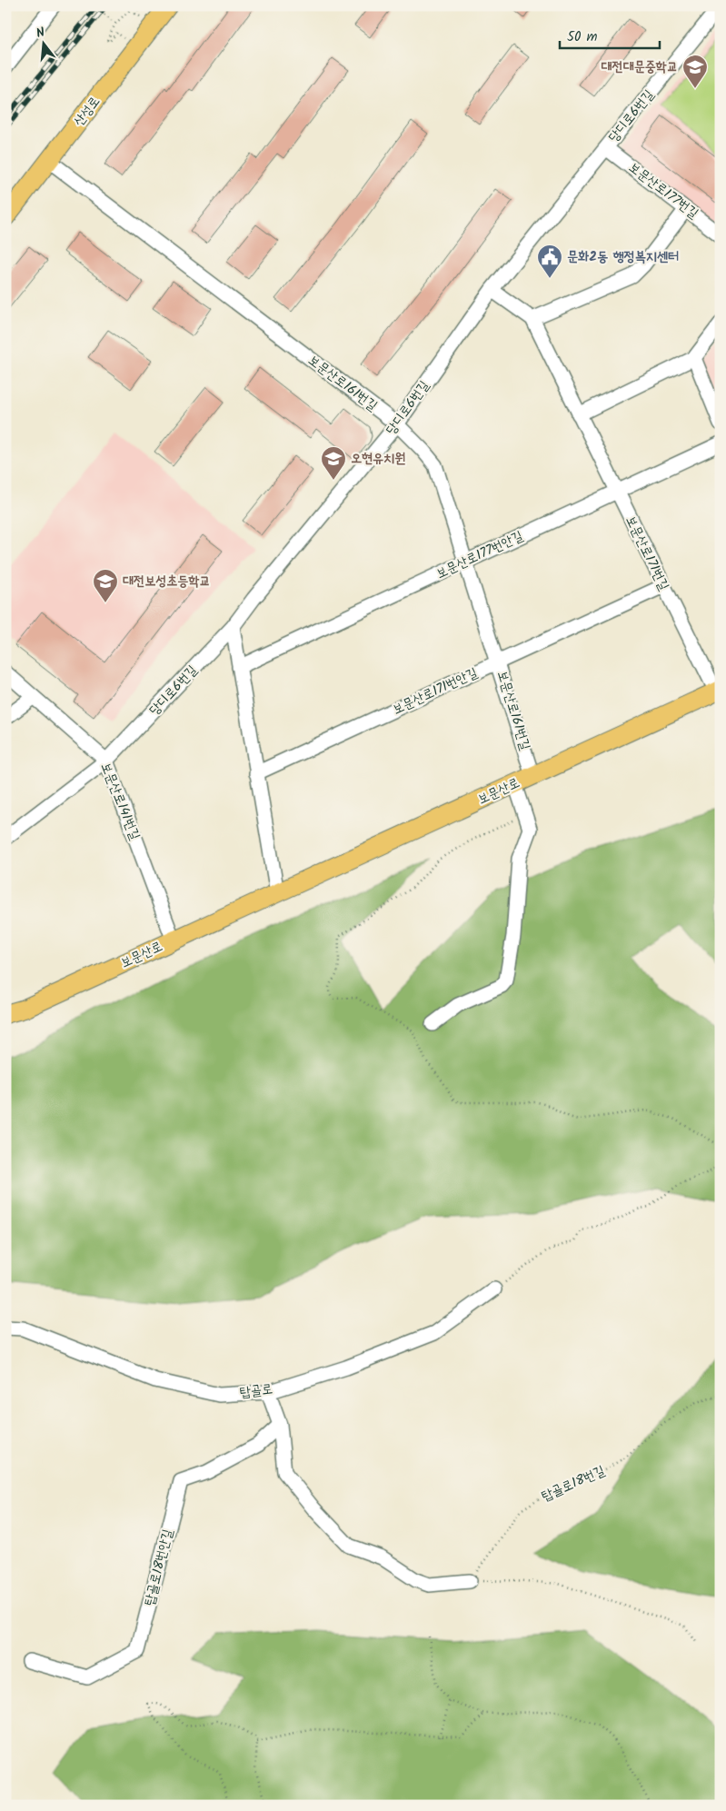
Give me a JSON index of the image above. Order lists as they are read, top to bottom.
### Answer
{
  "streets": {
    "main road": ["산성로", "보문산로"],
    "street": [
      "당디로6번길",
      "보문산로177번길",
      "보문산로161번길",
      "보문산로171번길",
      "보문산로177번안길",
      "보문산로171번안길",
      "보문산로141번길",
      "탑골로",
      "탑골로18번안길"
    ],
    "path": ["탑골로18번길"]
  },
  "crossings": [
    ["산성로", "보문산로161번길"],
    ["당디로6번길", "보문산로177번길"],
    ["당디로6번길", "보문산로161번길"],
    ["당디로6번길", "보문산로171번길"],
    ["당디로6번길", "보문산로141번길"],
    ["보문산로161번길", "보문산로177번안길"],
    ["보문산로161번길", "보문산로171번안길"],
    ["보문산로161번길", "보문산로"],
    ["보문산로171번길", "보문산로177번안길"],
    ["보문산로171번길", "보문산로171번안길"],
    ["보문산로171번길", "보문산로"],
    ["보문산로", "보문산로141번길"]
  ],
  "places": {
    "school or university": ["대전대문중학교", "오현유치원", "대전보성초등학교"],
    "public building": ["문화2동 행정복지센터"]
  },
  "scale_bar": "50 m",
  "north": "top"
}
